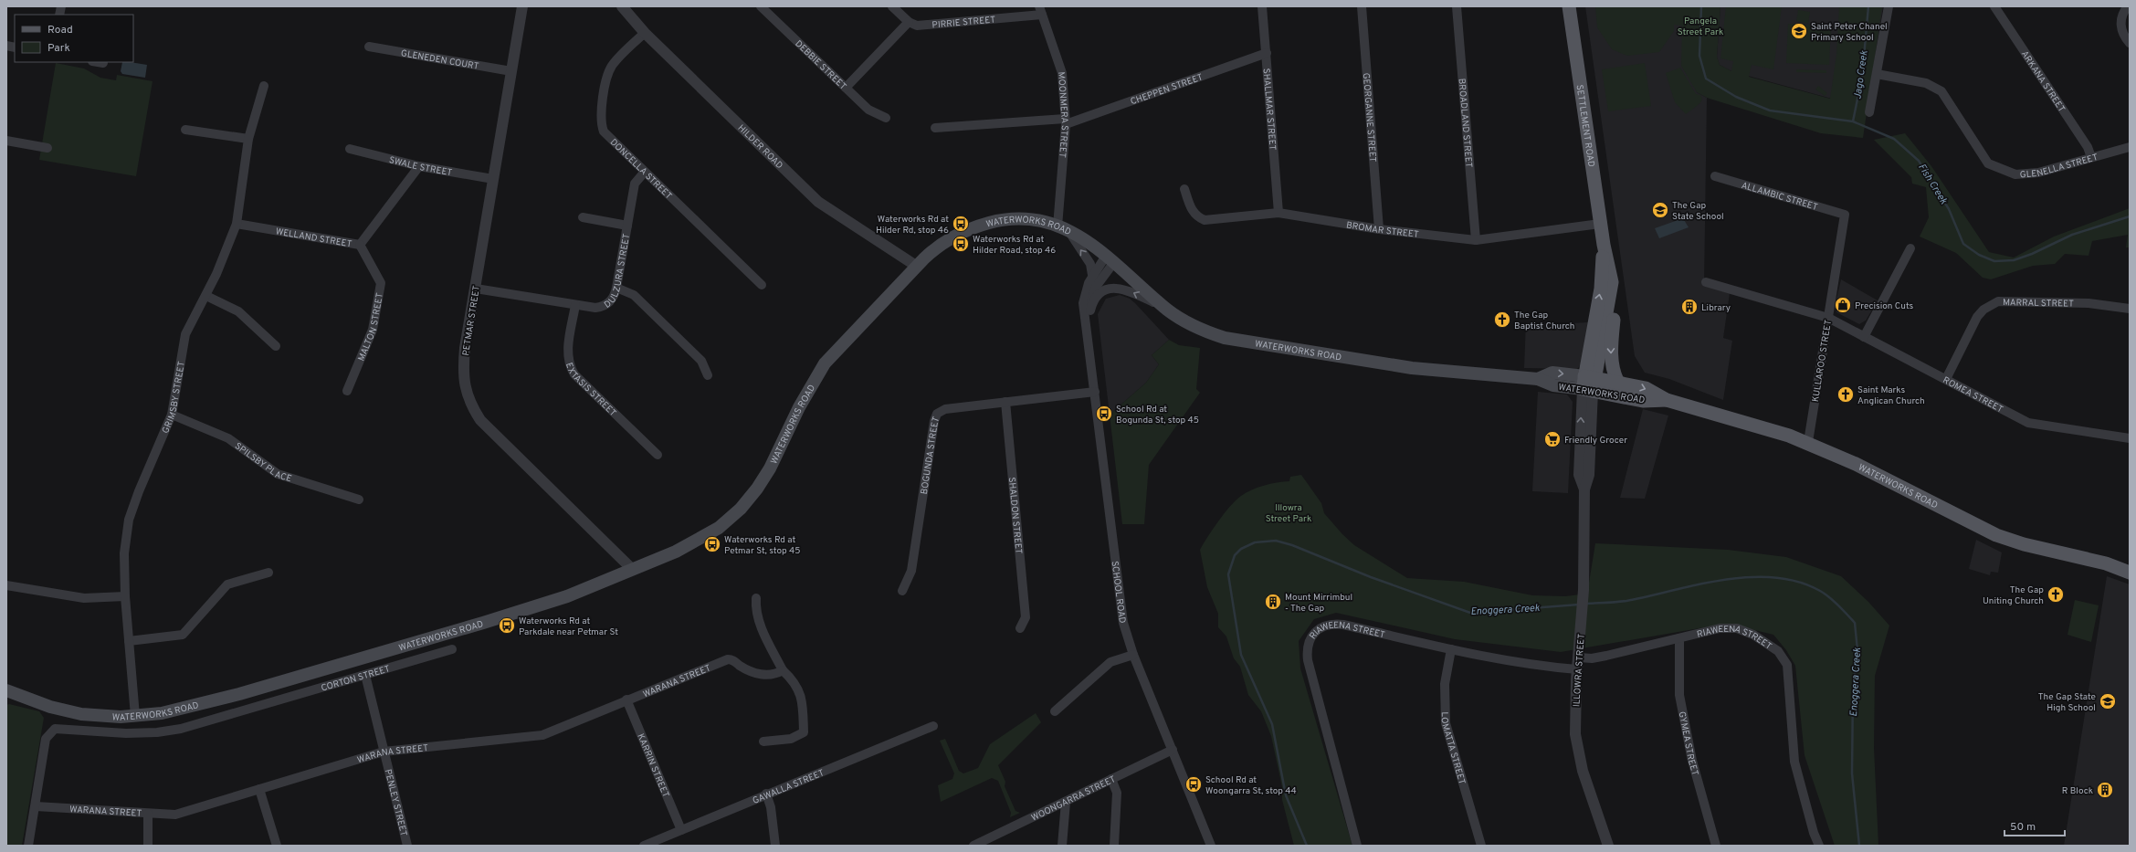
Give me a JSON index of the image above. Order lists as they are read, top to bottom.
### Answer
{
  "streets": {
    "main road": ["SETTLEMENT ROAD", "WATERWORKS ROAD"],
    "street": [
      "PIRRIE STREET",
      "GLENEDEN COURT",
      "DEBBIE STREET",
      "ARKANA STREET",
      "CHEPPEN STREET",
      "SHALLMAR STREET",
      "MOONMERA STREET",
      "GEORGANNE STREET",
      "BROADLAND STREET",
      "HILDER ROAD",
      "GLENELLA STREET",
      "SWALE STREET",
      "DONCELLA STREET",
      "ALLAMBIC STREET",
      "BROMAR STREET",
      "WELLAND STREET",
      "DULZURA STREET",
      "MARRAL STREET",
      "PETMAR STREET",
      "MALTON STREET",
      "KULLAROO STREET",
      "EXTASIS STREET",
      "ROMEA STREET",
      "GRIMSBY STREET",
      "BOGUNDA STREET",
      "SPILSBY PLACE",
      "SHALDON STREET",
      "SCHOOL ROAD",
      "RIAWEENA STREET",
      "ILLOWRA STREET",
      "CORTON STREET",
      "WARANA STREET",
      "GYMEA STREET",
      "LOMATTA STREET",
      "KARRIN STREET",
      "GAWALLA STREET",
      "WOONGARRA STREET",
      "PENLEY STREET"
    ]
  },
  "crossings": [
    ["PIRRIE STREET", "MOONMERA STREET"],
    ["GLENEDEN COURT", "PETMAR STREET"],
    ["ARKANA STREET", "GLENELLA STREET"],
    ["CHEPPEN STREET", "SHALLMAR STREET"],
    ["CHEPPEN STREET", "MOONMERA STREET"],
    ["SHALLMAR STREET", "BROMAR STREET"],
    ["MOONMERA STREET", "WATERWORKS ROAD"],
    ["GEORGANNE STREET", "BROMAR STREET"],
    ["BROADLAND STREET", "BROMAR STREET"],
    ["SETTLEMENT ROAD", "BROMAR STREET"],
    ["SETTLEMENT ROAD", "WATERWORKS ROAD"],
    ["SETTLEMENT ROAD", "ILLOWRA STREET"],
    ["HILDER ROAD", "DONCELLA STREET"],
    ["HILDER ROAD", "WATERWORKS ROAD"],
    ["SWALE STREET", "WELLAND STREET"],
    ["SWALE STREET", "PETMAR STREET"],
    ["DONCELLA STREET", "DULZURA STREET"],
    ["ALLAMBIC STREET", "KULLAROO STREET"],
    ["WATERWORKS ROAD", "PETMAR STREET"],
    ["WATERWORKS ROAD", "KULLAROO STREET"],
    ["WATERWORKS ROAD", "GRIMSBY STREET"],
    ["WATERWORKS ROAD", "SCHOOL ROAD"],
    ["WATERWORKS ROAD", "ILLOWRA STREET"],
    ["WELLAND STREET", "MALTON STREET"],
    ["WELLAND STREET", "GRIMSBY STREET"],
    ["DULZURA STREET", "PETMAR STREET"],
    ["DULZURA STREET", "EXTASIS STREET"],
    ["MARRAL STREET", "ROMEA STREET"],
    ["KULLAROO STREET", "ROMEA STREET"],
    ["GRIMSBY STREET", "SPILSBY PLACE"],
    ["BOGUNDA STREET", "SHALDON STREET"],
    ["BOGUNDA STREET", "SCHOOL ROAD"],
    ["SCHOOL ROAD", "WOONGARRA STREET"],
    ["RIAWEENA STREET", "ILLOWRA STREET"],
    ["RIAWEENA STREET", "GYMEA STREET"],
    ["RIAWEENA STREET", "LOMATTA STREET"],
    ["CORTON STREET", "WARANA STREET"],
    ["CORTON STREET", "PENLEY STREET"],
    ["WARANA STREET", "KARRIN STREET"],
    ["WARANA STREET", "PENLEY STREET"],
    ["KARRIN STREET", "GAWALLA STREET"]
  ],
  "water": ["Jago Creek", "Fish Creek", "Enoggera Creek"],
  "parks": ["Pangela Street Park", "Illowra Street Park"],
  "places": {
    "school or university": ["Saint Peter Chanel Primary School", "The Gap State School", "The Gap State High School"],
    "bus stop": [
      "Waterworks Rd at Hilder Rd, stop 46",
      "Waterworks Rd at Hilder Road, stop 46",
      "School Rd at Bogunda St, stop 45",
      "Waterworks Rd at Petmar St, stop 45",
      "Waterworks Rd at Parkdale near Petmar St",
      "School Rd at Woongarra St, stop 44"
    ],
    "shop": ["Precision Cuts"],
    "building": ["Library", "Mount Mirrimbul - The Gap", "R Block"],
    "church": ["The Gap Baptist Church", "Saint Marks Anglican Church", "The Gap Uniting Church"],
    "supermarket": ["Friendly Grocer"]
  },
  "legend": ["Road", "Park"],
  "scale_bar": "50 m"
}
